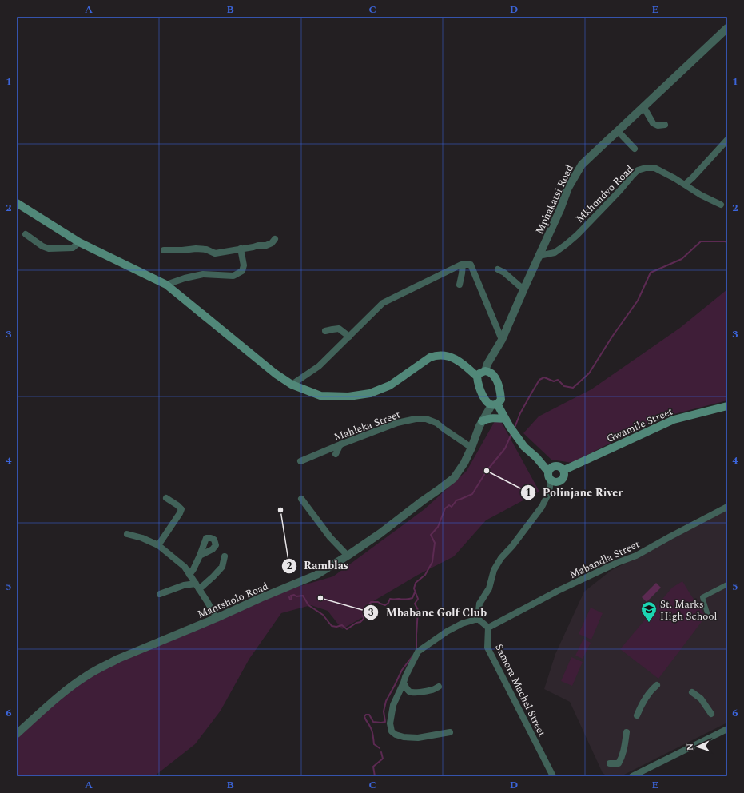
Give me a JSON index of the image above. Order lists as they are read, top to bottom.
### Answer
{
  "streets": {
    "main road": ["Gwamile Street"],
    "street": [
      "Mkhondvo Road",
      "Mphakatsi Road",
      "Mahleka Street",
      "Mabandla Street",
      "Mantsholo Road",
      "Samora Machel Street"
    ]
  },
  "crossings": [
    ["Mkhondvo Road", "Mphakatsi Road"],
    ["Mahleka Street", "Mantsholo Road"],
    ["Mabandla Street", "Samora Machel Street"]
  ],
  "places": {
    "other": ["Polinjane River", "Ramblas", "Mbabane Golf Club"],
    "school or university": ["St. Marks High School"]
  },
  "north": "left",
  "grid": {
    "columns": [
      "A",
      "B",
      "C",
      "D",
      "E"
    ],
    "rows": [
      "1",
      "2",
      "3",
      "4",
      "5",
      "6"
    ]
  }
}
